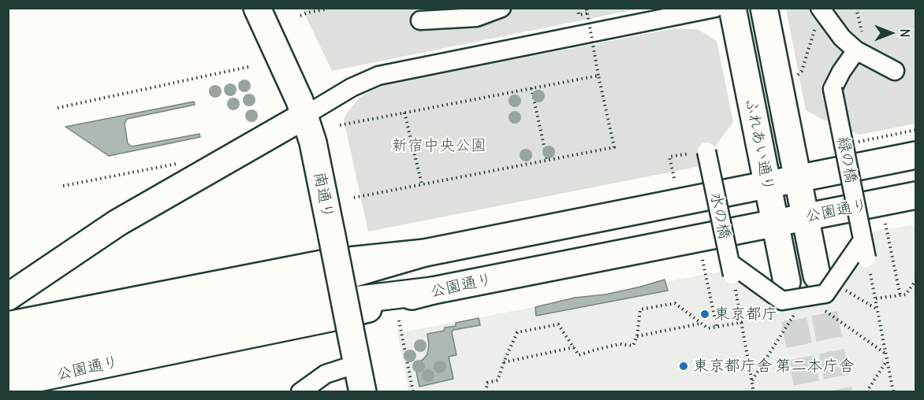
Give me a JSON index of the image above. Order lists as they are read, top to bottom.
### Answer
{
  "streets": {
    "main road": ["ふれあい通り", "南通り", "公園通り"],
    "street": ["緑の橋", "水の橋"]
  },
  "crossings": [
    ["ふれあい通り", "公園通り"]
  ],
  "parks": ["新宿中央公園"],
  "places": ["東京都庁", "東京都庁舎 第二本庁舎"],
  "north": "right"
}
